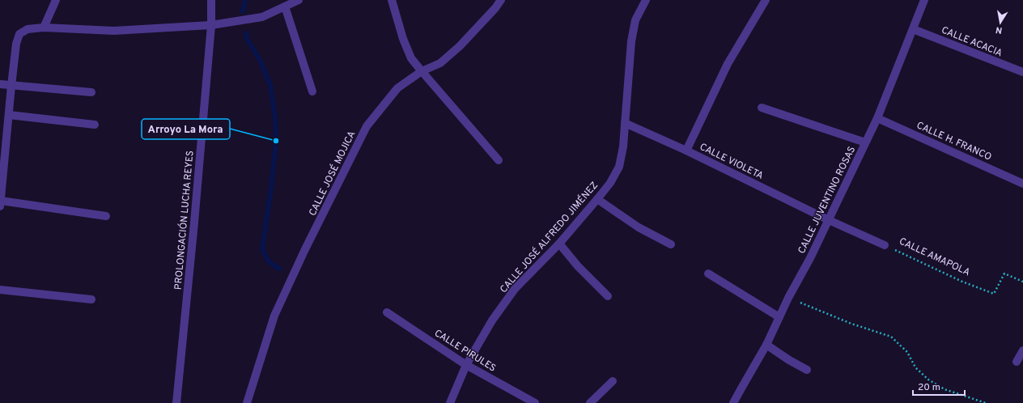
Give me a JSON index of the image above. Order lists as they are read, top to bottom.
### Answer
{
  "streets": {
    "street": [
      "CALLE ACACIA",
      "CALLE H. FRANCO",
      "CALLE VIOLETA",
      "CALLE JOSÉ MOJICA",
      "CALLE JUVENTINO ROSAS",
      "PROLONGACIÓN LUCHA REYES",
      "CALLE JOSÉ ALFREDO JIMÉNEZ",
      "CALLE AMAPOLA",
      "CALLE PIRULES"
    ]
  },
  "crossings": [
    ["CALLE ACACIA", "CALLE JUVENTINO ROSAS"],
    ["CALLE H. FRANCO", "CALLE JUVENTINO ROSAS"],
    ["CALLE VIOLETA", "CALLE JUVENTINO ROSAS"],
    ["CALLE VIOLETA", "CALLE JOSÉ ALFREDO JIMÉNEZ"],
    ["CALLE VIOLETA", "CALLE AMAPOLA"],
    ["CALLE JUVENTINO ROSAS", "CALLE AMAPOLA"],
    ["CALLE JOSÉ ALFREDO JIMÉNEZ", "CALLE PIRULES"]
  ],
  "places": ["Arroyo La Mora"],
  "scale_bar": "20 m",
  "north": "bottom"
}
